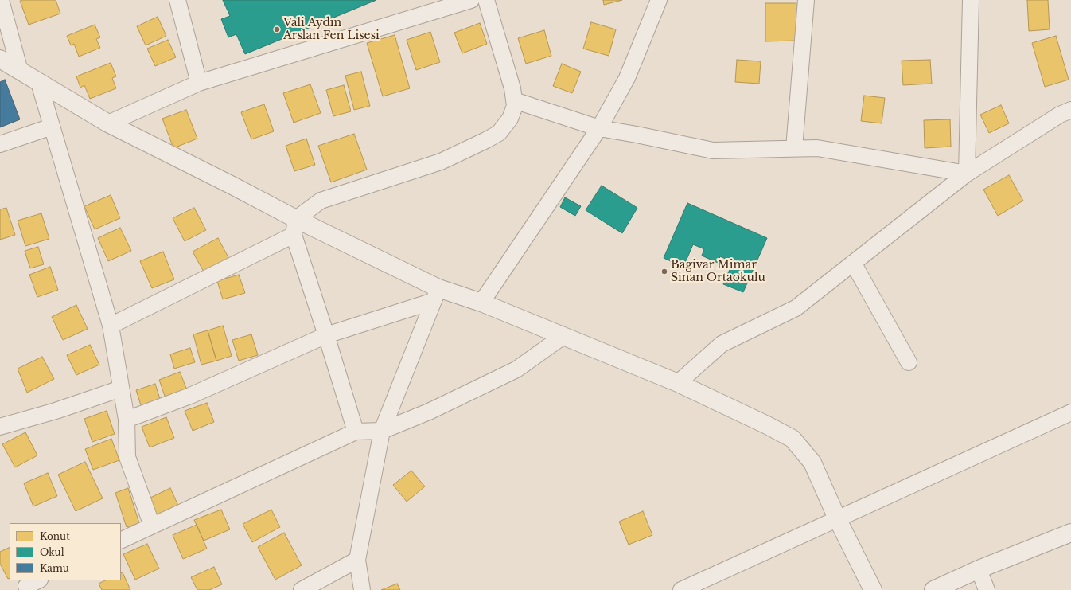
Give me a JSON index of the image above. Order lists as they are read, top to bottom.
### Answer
{
  "places": ["Vali Aydın Arslan Fen Lisesi", "Bagivar Mimar Sinan Ortaokulu"],
  "legend": ["Konut", "Okul", "Kamu"]
}
